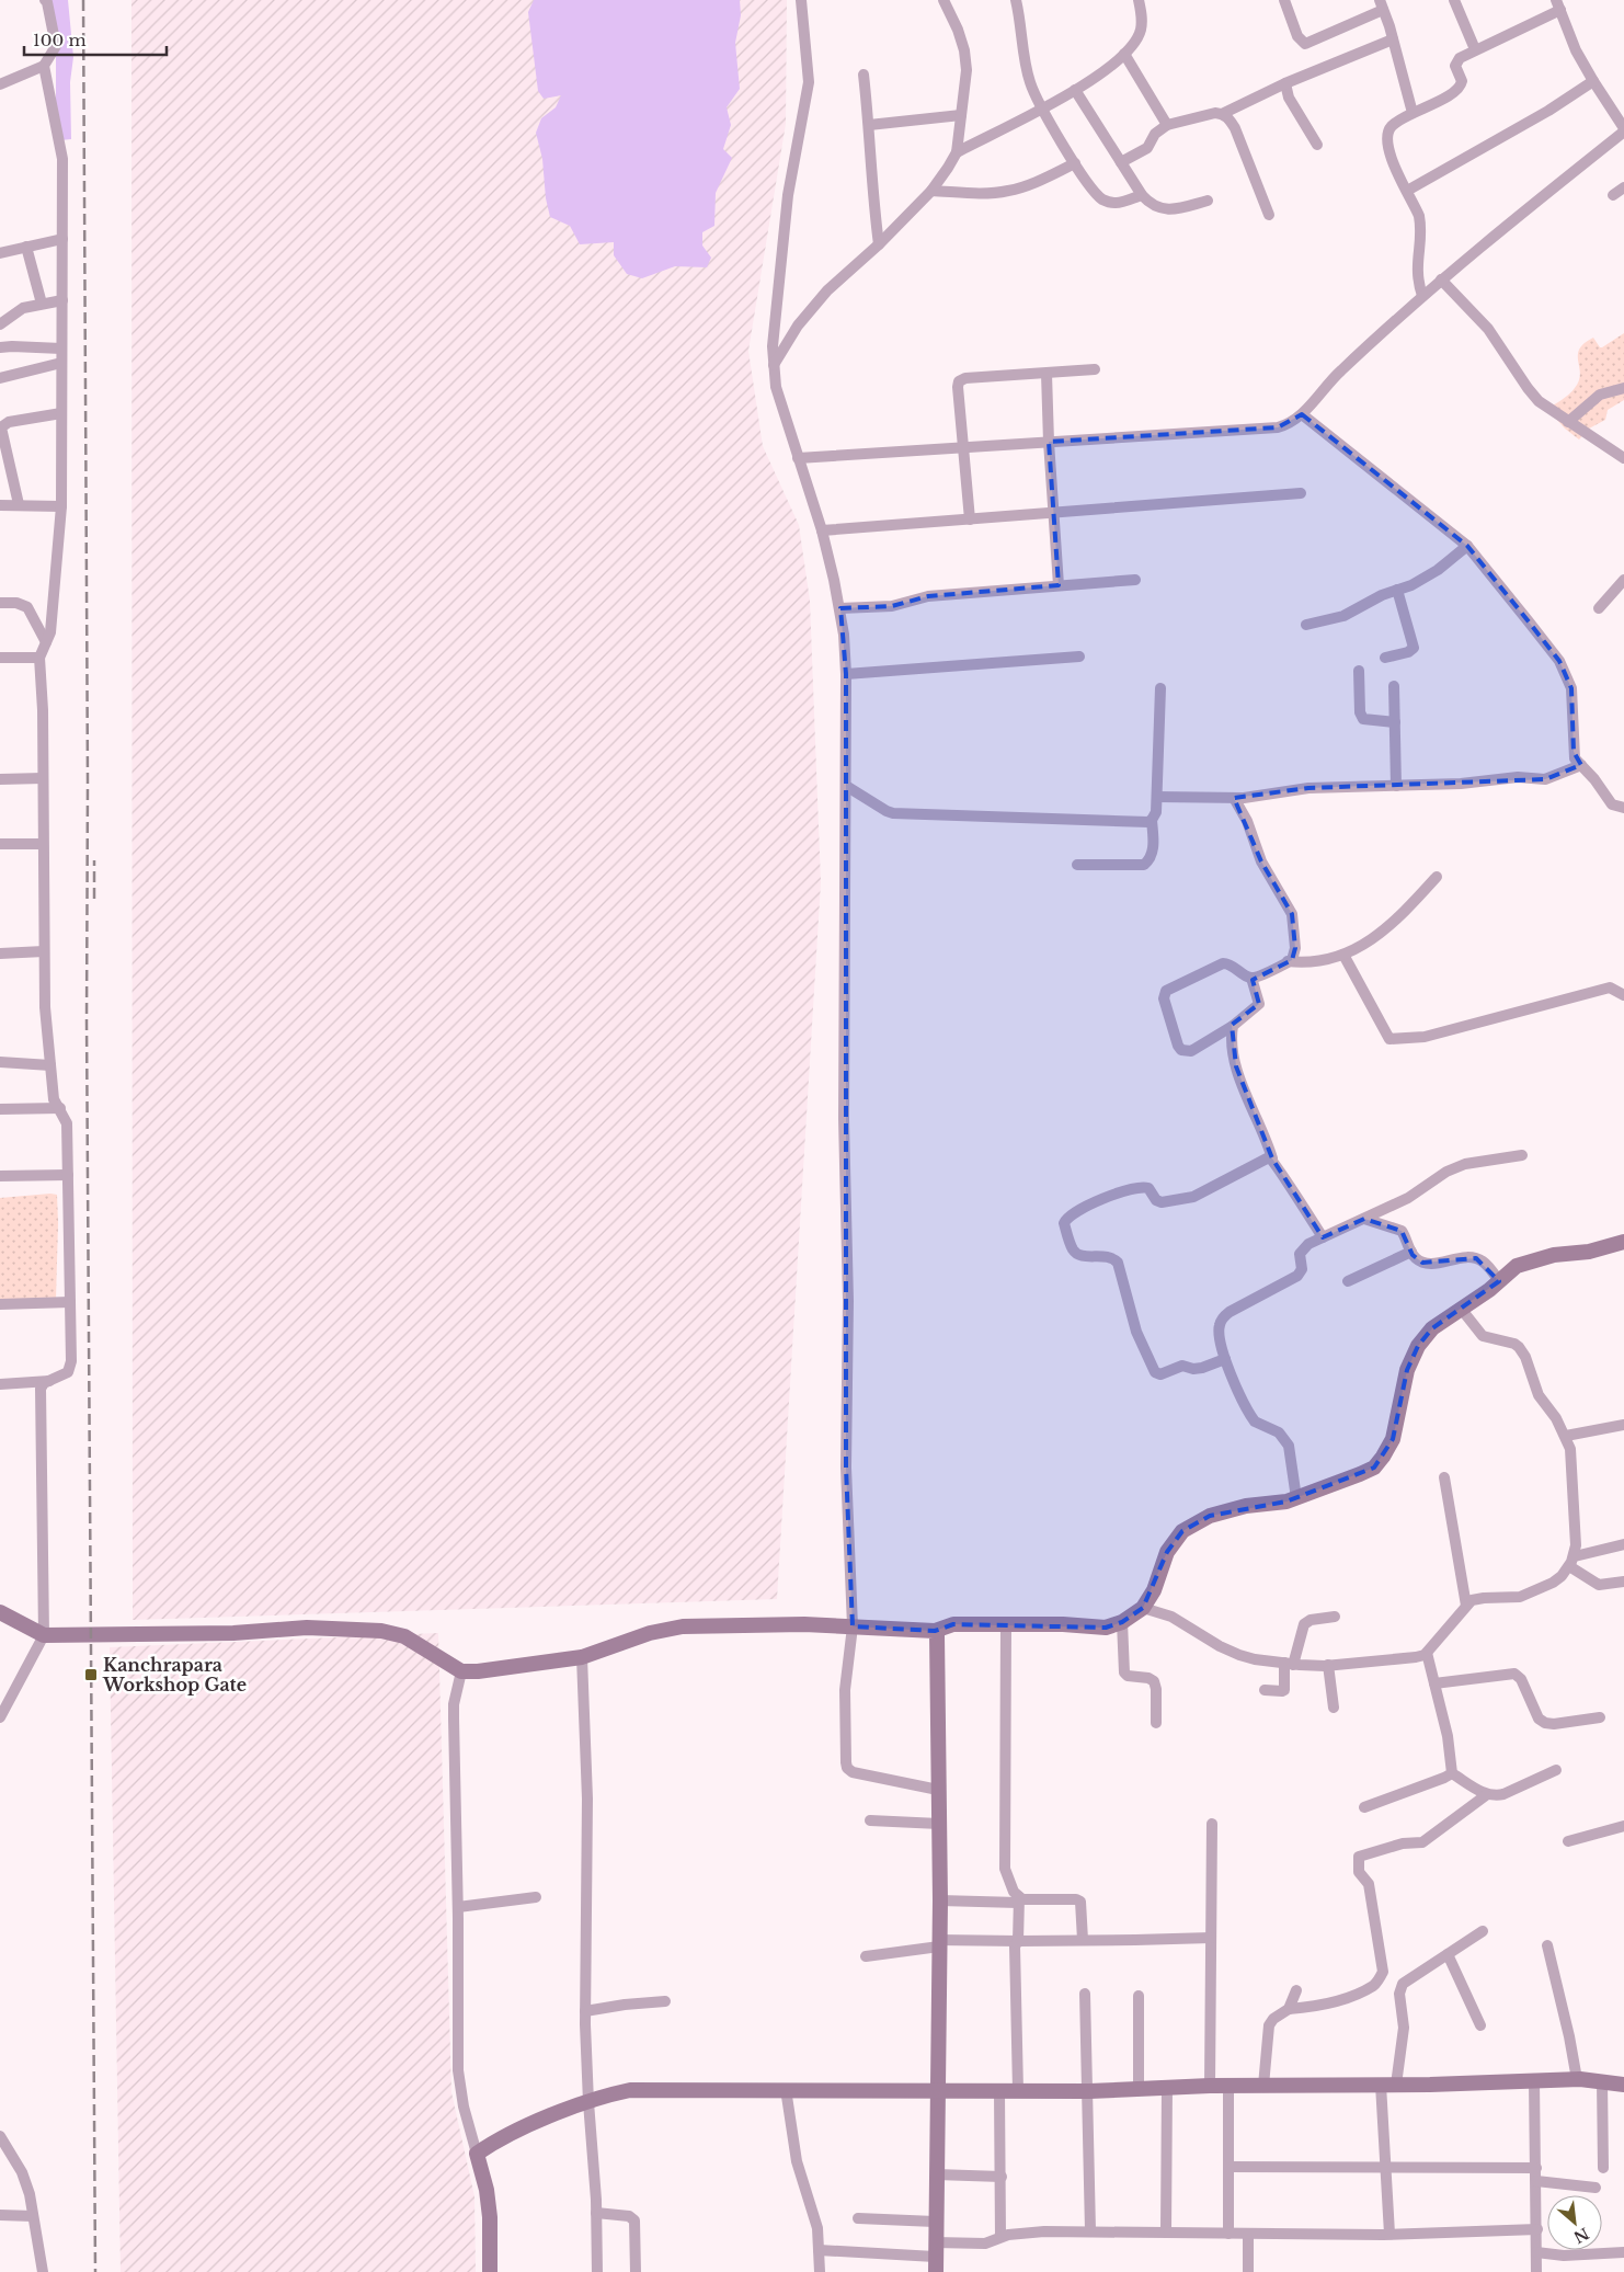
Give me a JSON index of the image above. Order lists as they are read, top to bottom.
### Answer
{
  "places": {
    "transit": ["Kanchrapara Workshop Gate"]
  },
  "scale_bar": "100 m",
  "north": "bottom right"
}
